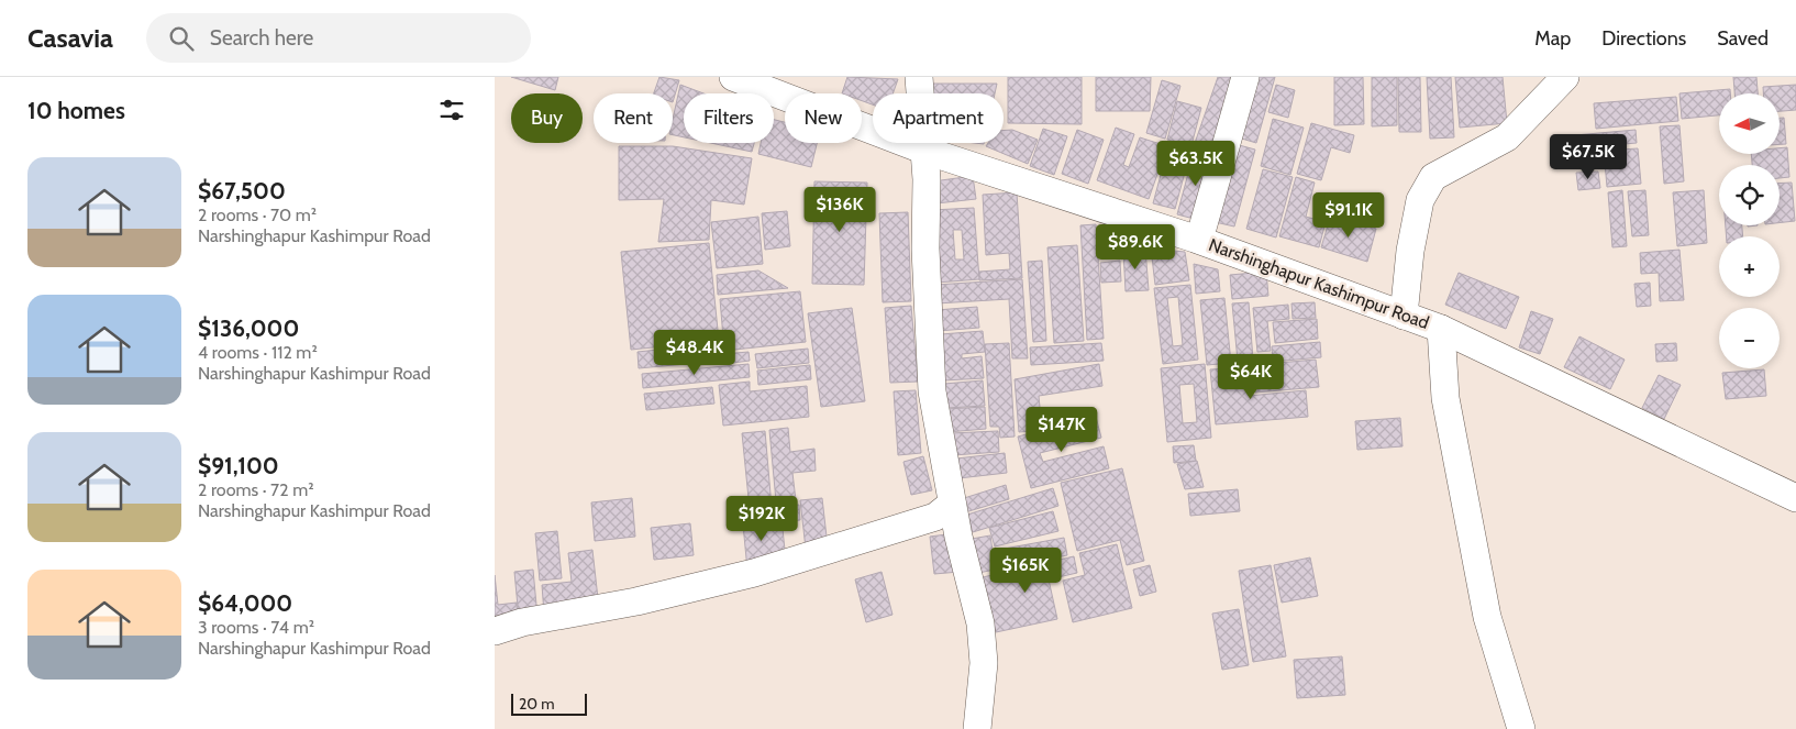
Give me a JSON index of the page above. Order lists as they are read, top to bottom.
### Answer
{
  "streets": {
    "street": ["Narshinghapur Kashimpur Road"]
  },
  "scale_bar": "20 m",
  "north": "left",
  "page": {
    "header": "Casavia",
    "search": "Search here",
    "nav": ["Map", "Directions", "Saved"],
    "heading": "10 homes",
    "map_buttons": ["+", "−"],
    "chip": [
      "Buy",
      "Rent",
      "Filters",
      "New",
      "Apartment"
    ],
    "price": [
      "$67.5K",
      "$63.5K",
      "$136K",
      "$91.1K",
      "$89.6K",
      "$48.4K",
      "$64K",
      "$147K",
      "$192K",
      "$165K"
    ],
    "list": [
      {
        "name": "$67,500",
        "note": "2 rooms · 70 m² · Narshinghapur Kashimpur Road"
      },
      {
        "name": "$136,000",
        "note": "4 rooms · 112 m² · Narshinghapur Kashimpur Road"
      },
      {
        "name": "$91,100",
        "note": "2 rooms · 72 m² · Narshinghapur Kashimpur Road"
      },
      {
        "name": "$64,000",
        "note": "3 rooms · 74 m² · Narshinghapur Kashimpur Road"
      }
    ],
    "scale": "20 m"
  }
}
